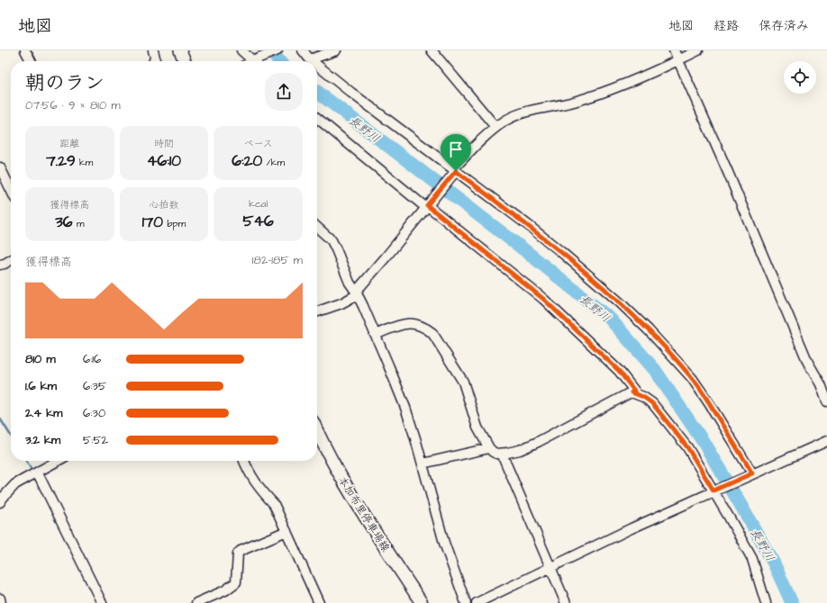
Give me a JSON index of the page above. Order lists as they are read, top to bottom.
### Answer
{
  "streets": {
    "main road": ["本加布里停車場線"]
  },
  "water": ["長野川"],
  "page": {
    "header": "地図",
    "nav": ["地図", "経路", "保存済み"],
    "heading": ["朝のラン", "07:56 · 9 × 810 m"],
    "stats": [
      ["距離", "7.29 km"],
      ["時間", "46:10"],
      ["ペース", "6:20 /km"],
      ["獲得標高", "36 m"],
      ["心拍数", "170 bpm"],
      ["kcal", "546"]
    ],
    "chart": ["獲得標高", "182–185 m"],
    "list": [
      {
        "name": "810 m",
        "note": "6:16"
      },
      {
        "name": "1.6 km",
        "note": "6:35"
      },
      {
        "name": "2.4 km",
        "note": "6:30"
      },
      {
        "name": "3.2 km",
        "note": "5:52"
      }
    ]
  }
}
